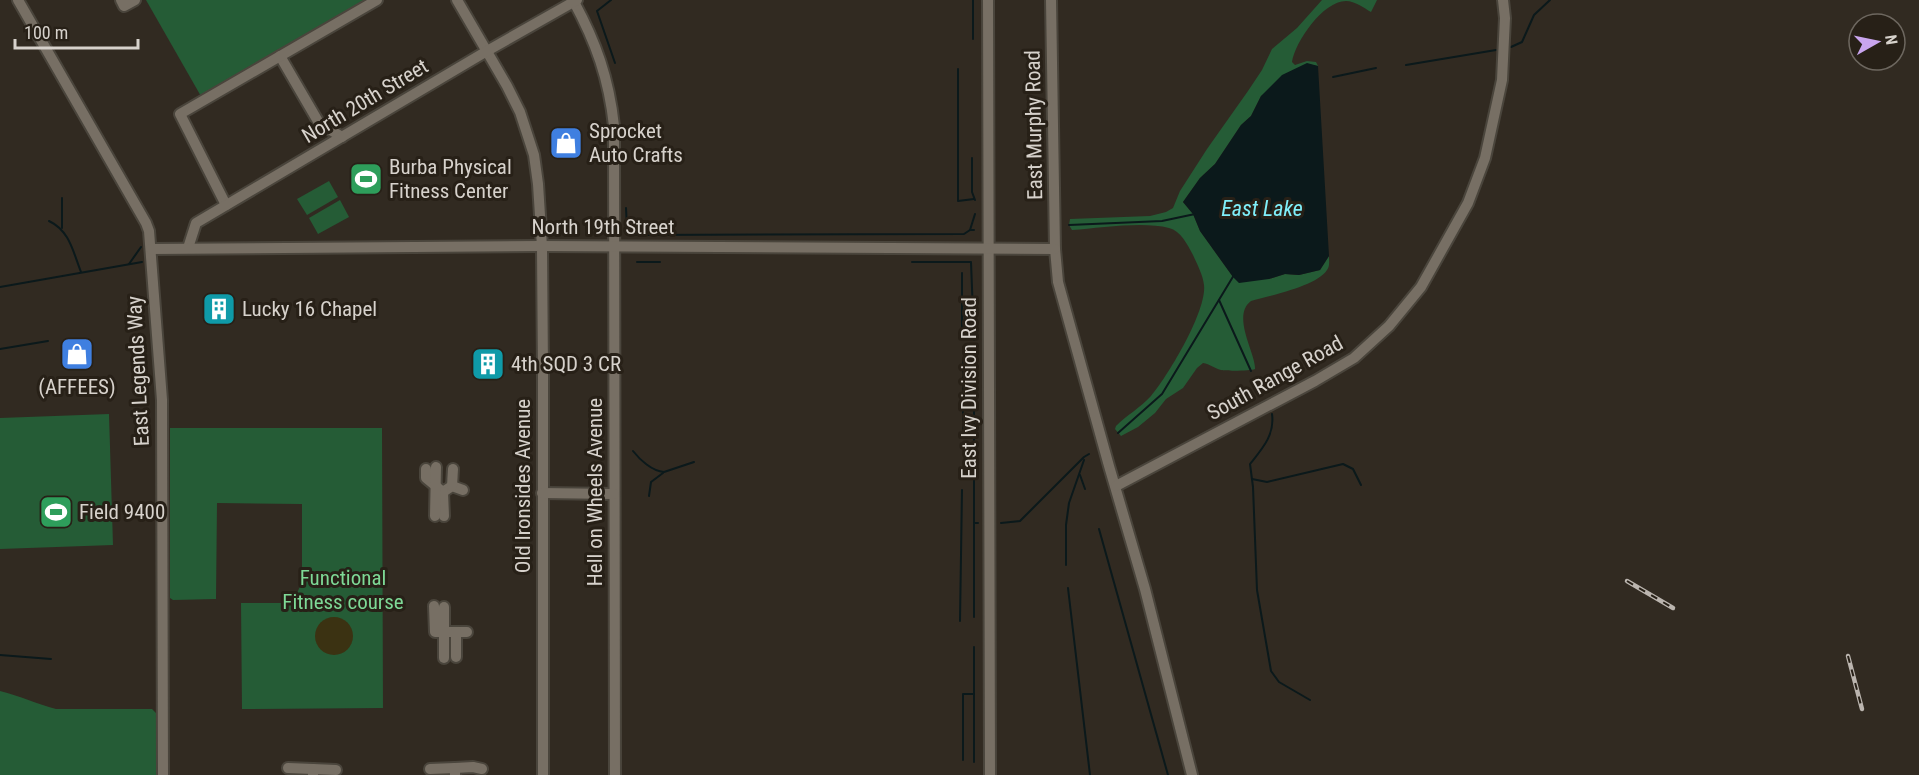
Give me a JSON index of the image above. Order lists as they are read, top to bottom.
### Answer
{
  "streets": {
    "street": [
      "North 20th Street",
      "East Murphy Road",
      "North 19th Street",
      "East Legends Way",
      "South Range Road",
      "East Ivy Division Road",
      "Old Ironsides Avenue",
      "Hell on Wheels Avenue"
    ]
  },
  "crossings": [
    ["North 20th Street", "North 19th Street"],
    ["North 20th Street", "Old Ironsides Avenue"],
    ["North 20th Street", "Hell on Wheels Avenue"],
    ["East Murphy Road", "North 19th Street"],
    ["East Murphy Road", "South Range Road"],
    ["North 19th Street", "East Legends Way"],
    ["North 19th Street", "East Ivy Division Road"],
    ["North 19th Street", "Old Ironsides Avenue"],
    ["North 19th Street", "Hell on Wheels Avenue"]
  ],
  "water": ["East Lake"],
  "parks": ["Functional Fitness course"],
  "places": {
    "shop": ["Sprocket Auto Crafts", "(AFFEES)"],
    "sports": ["Burba Physical Fitness Center", "Field 9400"],
    "building": ["Lucky 16 Chapel", "4th SQD 3 CR"]
  },
  "scale_bar": "100 m",
  "north": "right"
}
